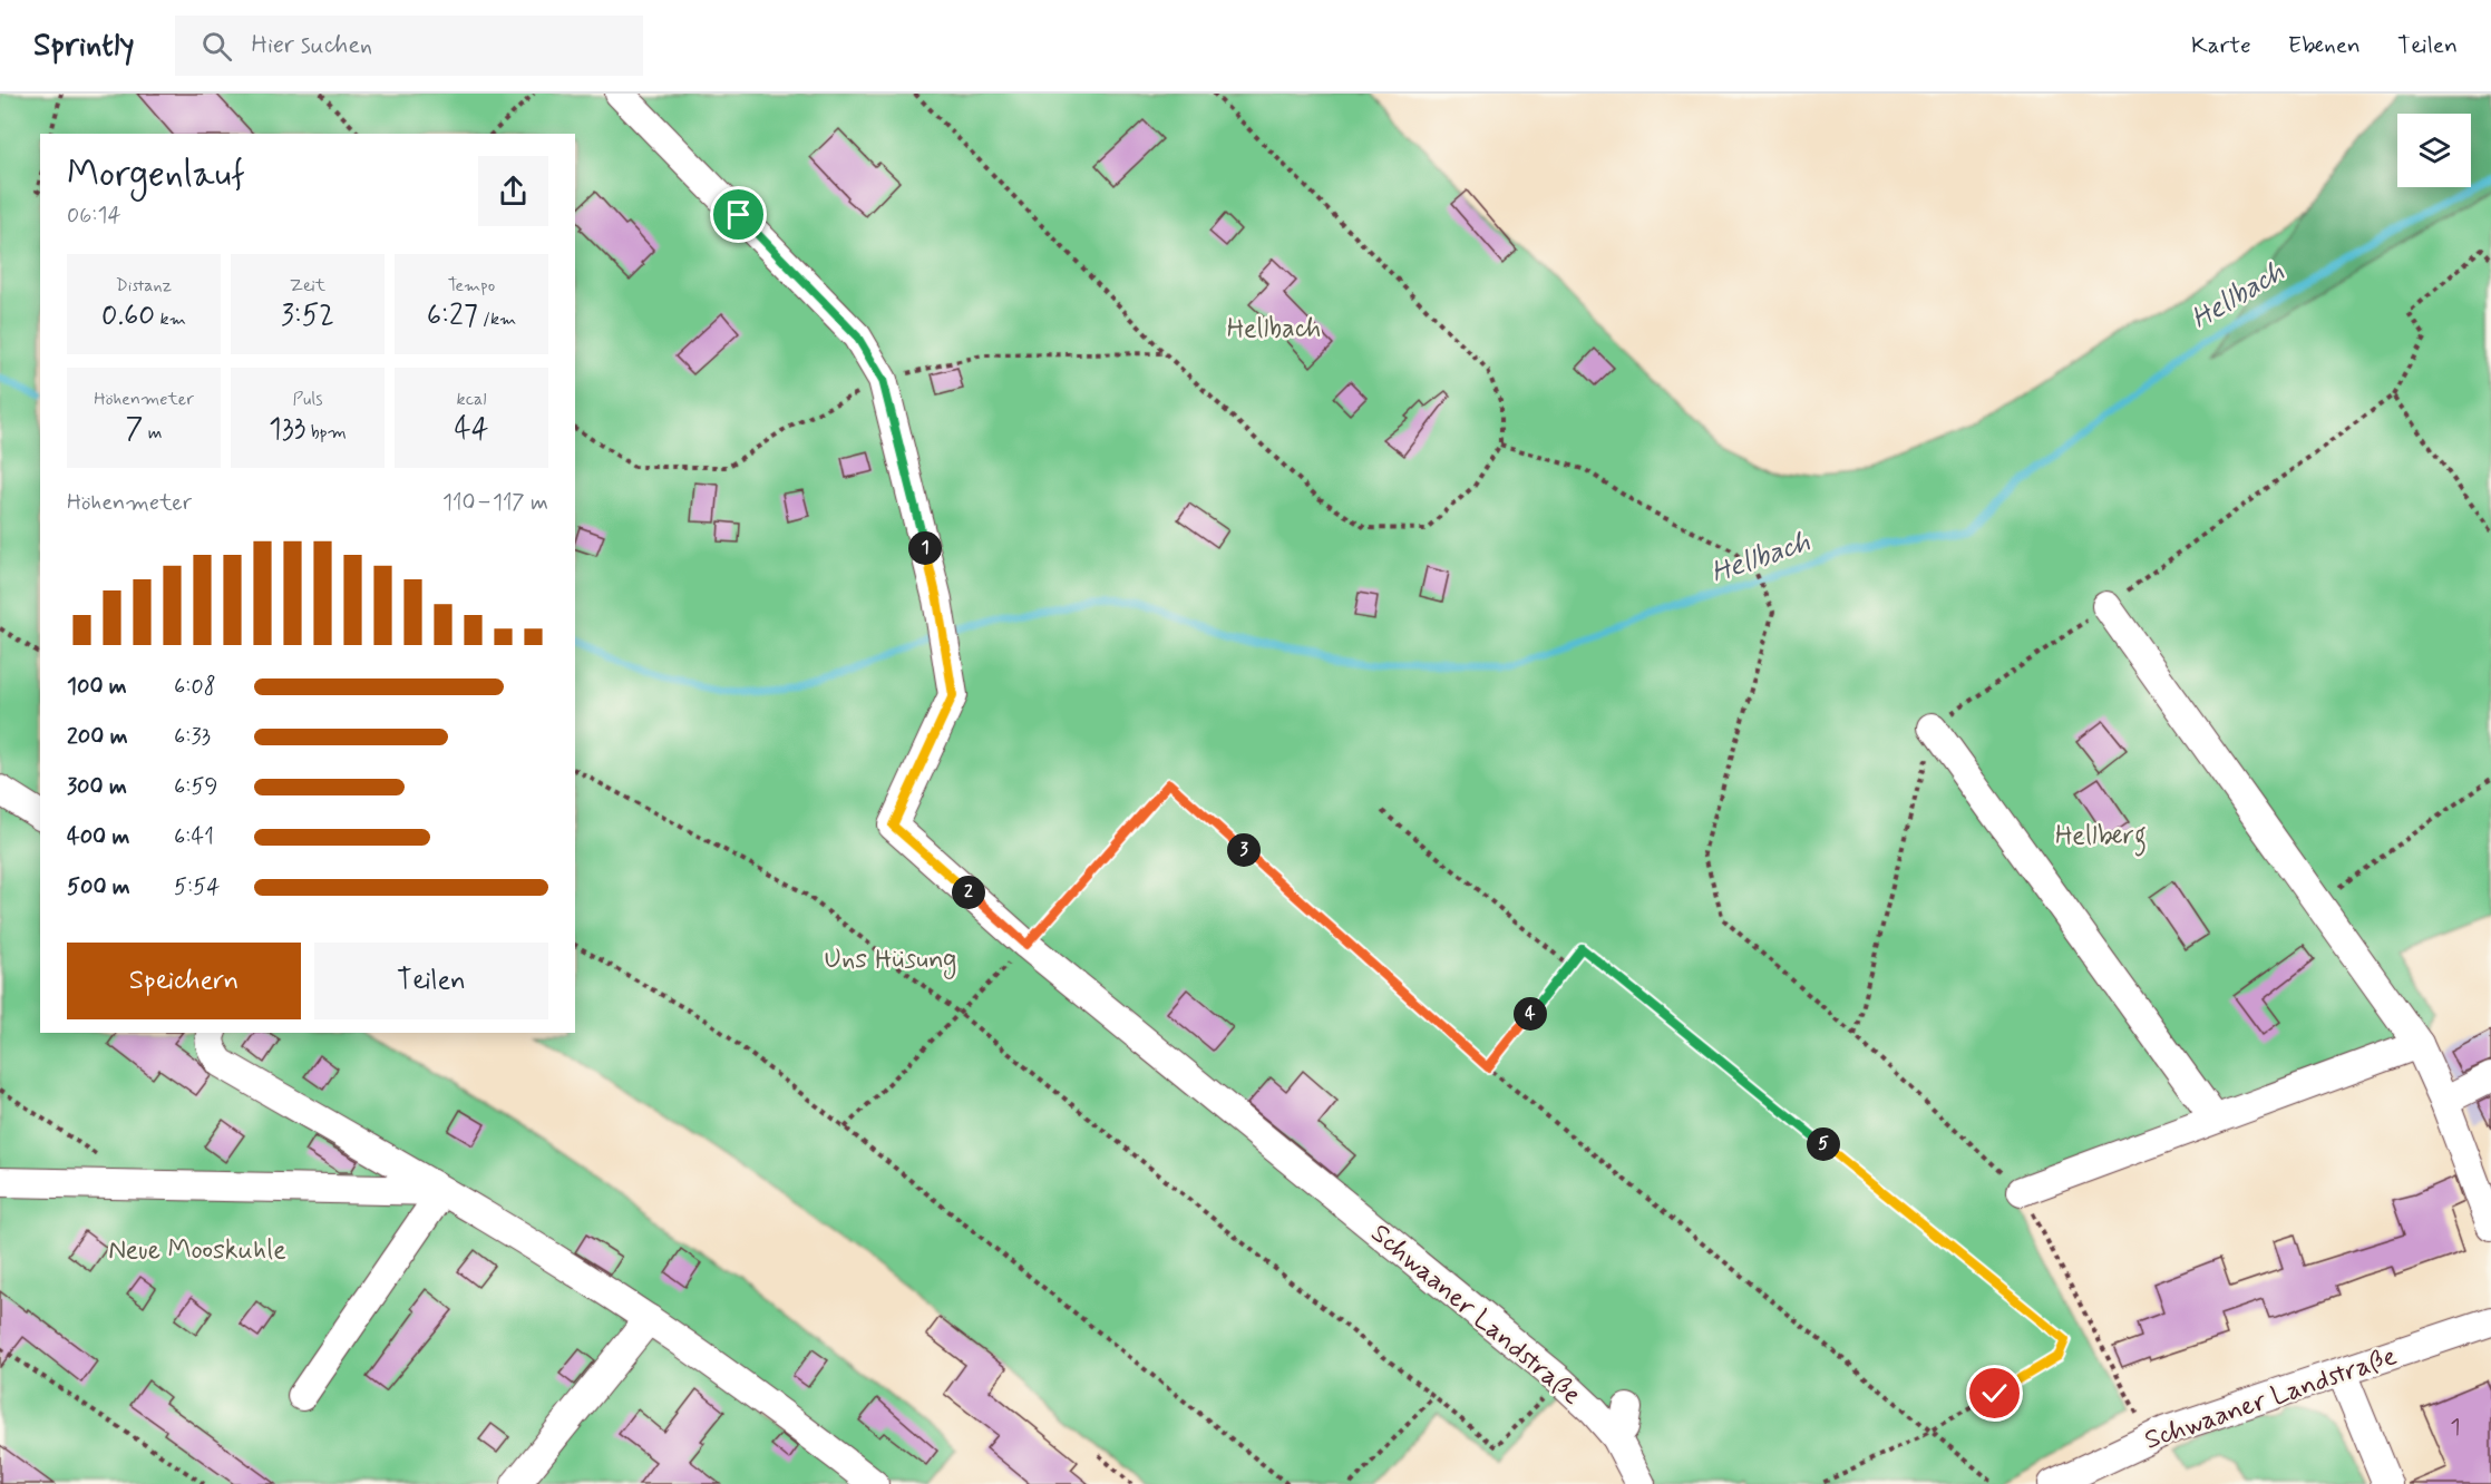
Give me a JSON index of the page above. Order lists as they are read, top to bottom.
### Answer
{
  "streets": {
    "street": ["Schwaaner Landstraße"]
  },
  "water": ["Hellbach"],
  "parks": [
    "Hellbach",
    "Hellberg",
    "Uns Hüsung",
    "Neue Mooskuhle"
  ],
  "house_numbers": ["1"],
  "page": {
    "header": "Sprintly",
    "search": "Hier suchen",
    "nav": ["Karte", "Ebenen", "Teilen"],
    "heading": ["Morgenlauf", "06:14"],
    "stats": [
      ["Distanz", "0.60 km"],
      ["Zeit", "3:52"],
      ["Tempo", "6:27 /km"],
      ["Höhenmeter", "7 m"],
      ["Puls", "133 bpm"],
      ["kcal", "44"]
    ],
    "chart": ["Höhenmeter", "110–117 m"],
    "pins": [
      "1",
      "3",
      "2",
      "4",
      "5"
    ],
    "list": [
      {
        "name": "100 m",
        "note": "6:08"
      },
      {
        "name": "200 m",
        "note": "6:33"
      },
      {
        "name": "300 m",
        "note": "6:59"
      },
      {
        "name": "400 m",
        "note": "6:41"
      },
      {
        "name": "500 m",
        "note": "5:54"
      }
    ],
    "buttons": ["Speichern", "Teilen"]
  }
}
